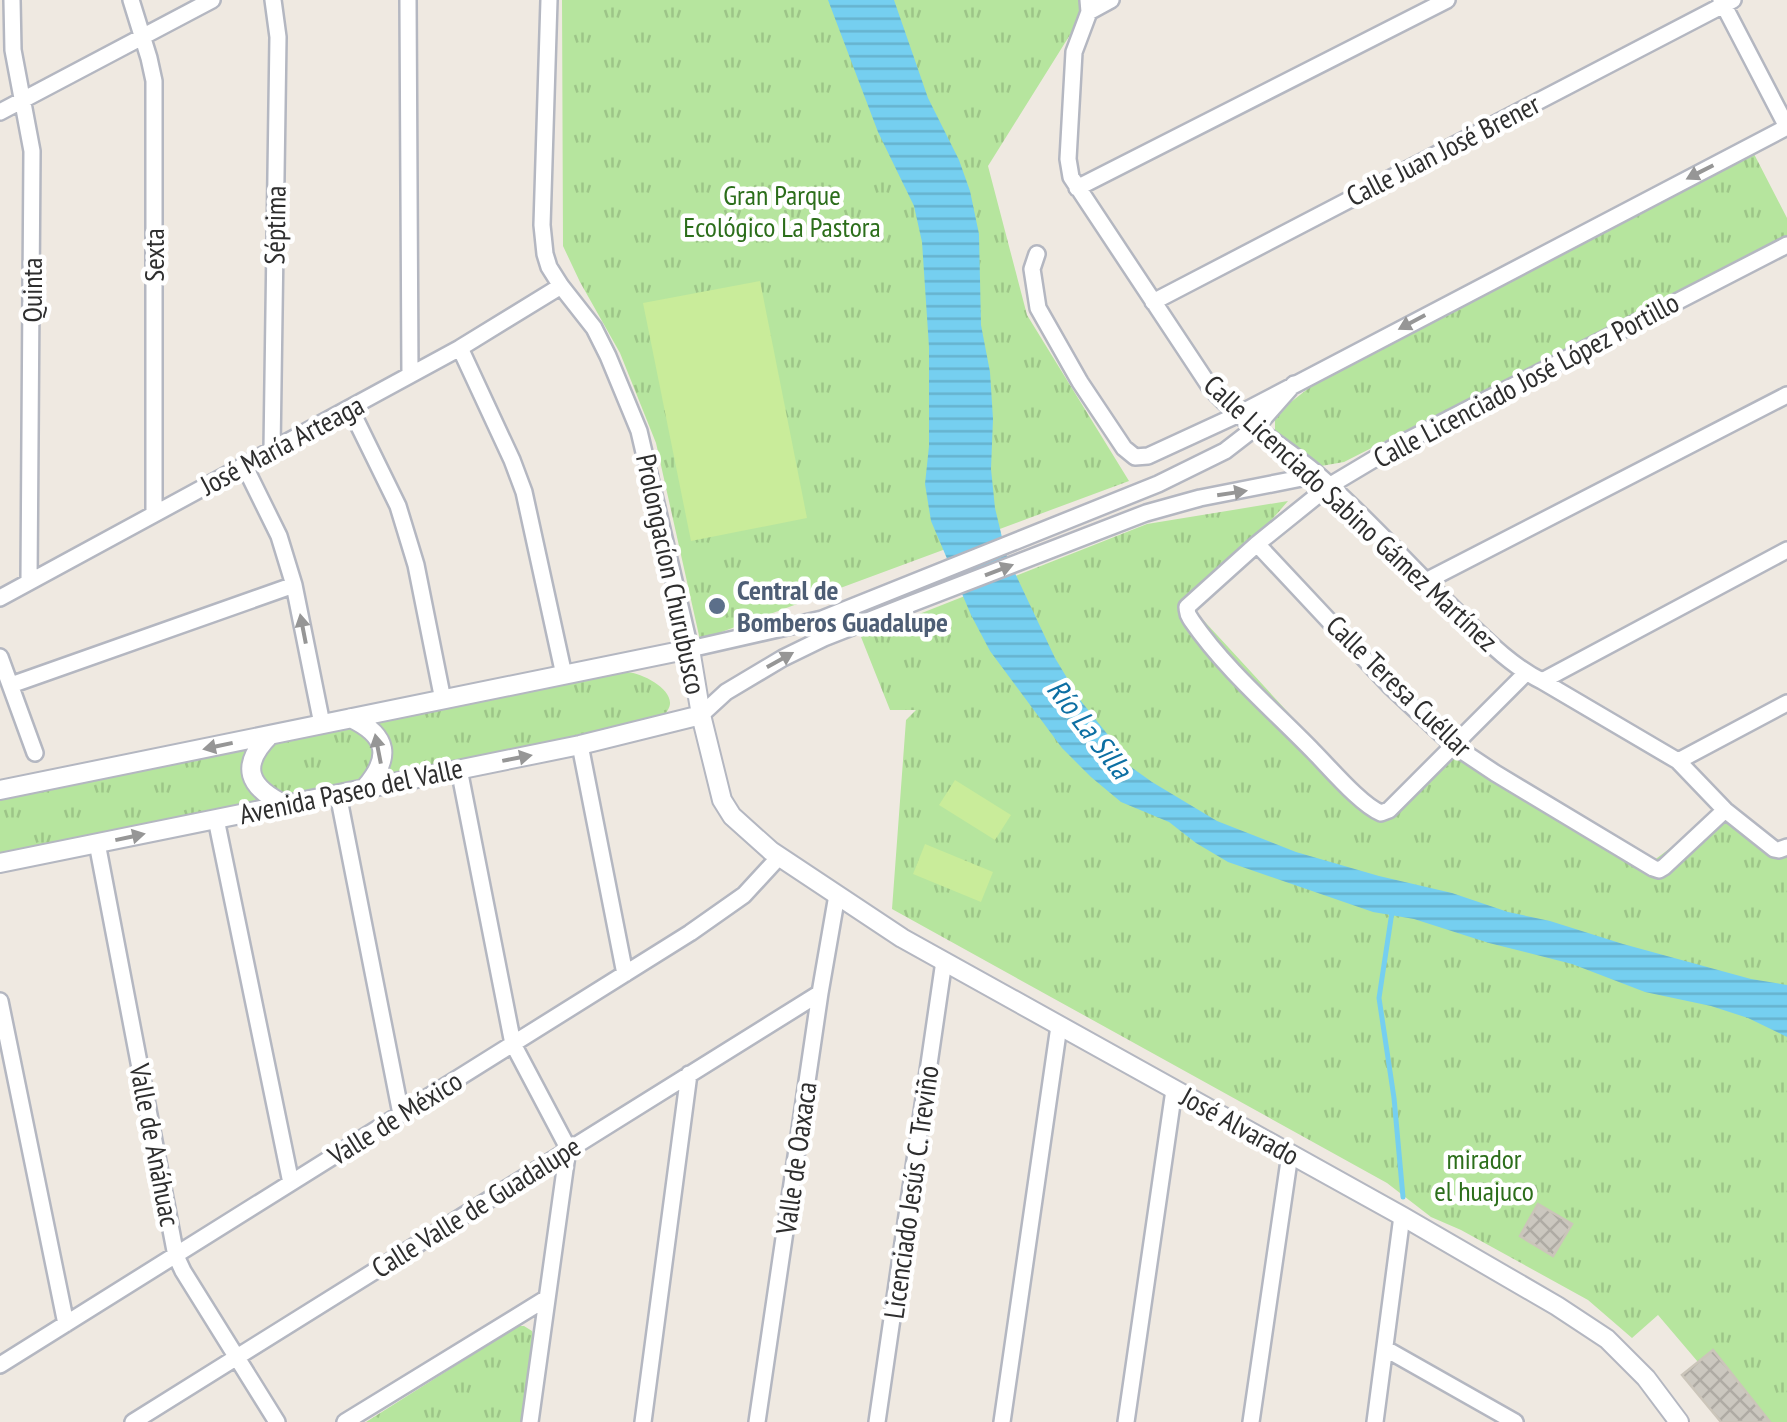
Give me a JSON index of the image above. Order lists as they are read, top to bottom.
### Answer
{
  "streets": {
    "street": [
      "Calle Juan José Brener",
      "Séptima",
      "Sexta",
      "Quinta",
      "Calle Licenciado José López Portillo",
      "José María Arteaga",
      "Calle Licenciado Sabino Gámez Martínez",
      "Prolongacíon Churubusco",
      "Calle Teresa Cuéllar",
      "Avenida Paseo del Valle",
      "Valle de México",
      "José Alvarado",
      "Valle de Anáhuac",
      "Valle de Oaxaca",
      "Licenciado Jesús C. Treviño",
      "Calle Valle de Guadalupe"
    ]
  },
  "crossings": [
    ["Calle Juan José Brener", "Calle Licenciado Sabino Gámez Martínez"],
    ["Séptima", "José María Arteaga"],
    ["Sexta", "José María Arteaga"],
    ["Quinta", "José María Arteaga"],
    ["Calle Licenciado José López Portillo", "Calle Licenciado Sabino Gámez Martínez"],
    ["Calle Licenciado José López Portillo", "Prolongacíon Churubusco"],
    ["Calle Licenciado José López Portillo", "Calle Teresa Cuéllar"],
    ["Calle Licenciado José López Portillo", "Avenida Paseo del Valle"],
    ["José María Arteaga", "Prolongacíon Churubusco"],
    ["Calle Licenciado Sabino Gámez Martínez", "Calle Teresa Cuéllar"],
    ["Prolongacíon Churubusco", "Avenida Paseo del Valle"],
    ["Prolongacíon Churubusco", "Valle de México"],
    ["Prolongacíon Churubusco", "José Alvarado"],
    ["Avenida Paseo del Valle", "Valle de Anáhuac"],
    ["Valle de México", "José Alvarado"],
    ["Valle de México", "Valle de Anáhuac"],
    ["José Alvarado", "Valle de Oaxaca"],
    ["José Alvarado", "Licenciado Jesús C. Treviño"],
    ["Valle de Anáhuac", "Calle Valle de Guadalupe"],
    ["Valle de Oaxaca", "Calle Valle de Guadalupe"]
  ],
  "water": ["Río La Silla"],
  "parks": ["Gran Parque Ecológico La Pastora", "mirador el huajuco"],
  "places": ["Central de Bomberos Guadalupe"]
}
